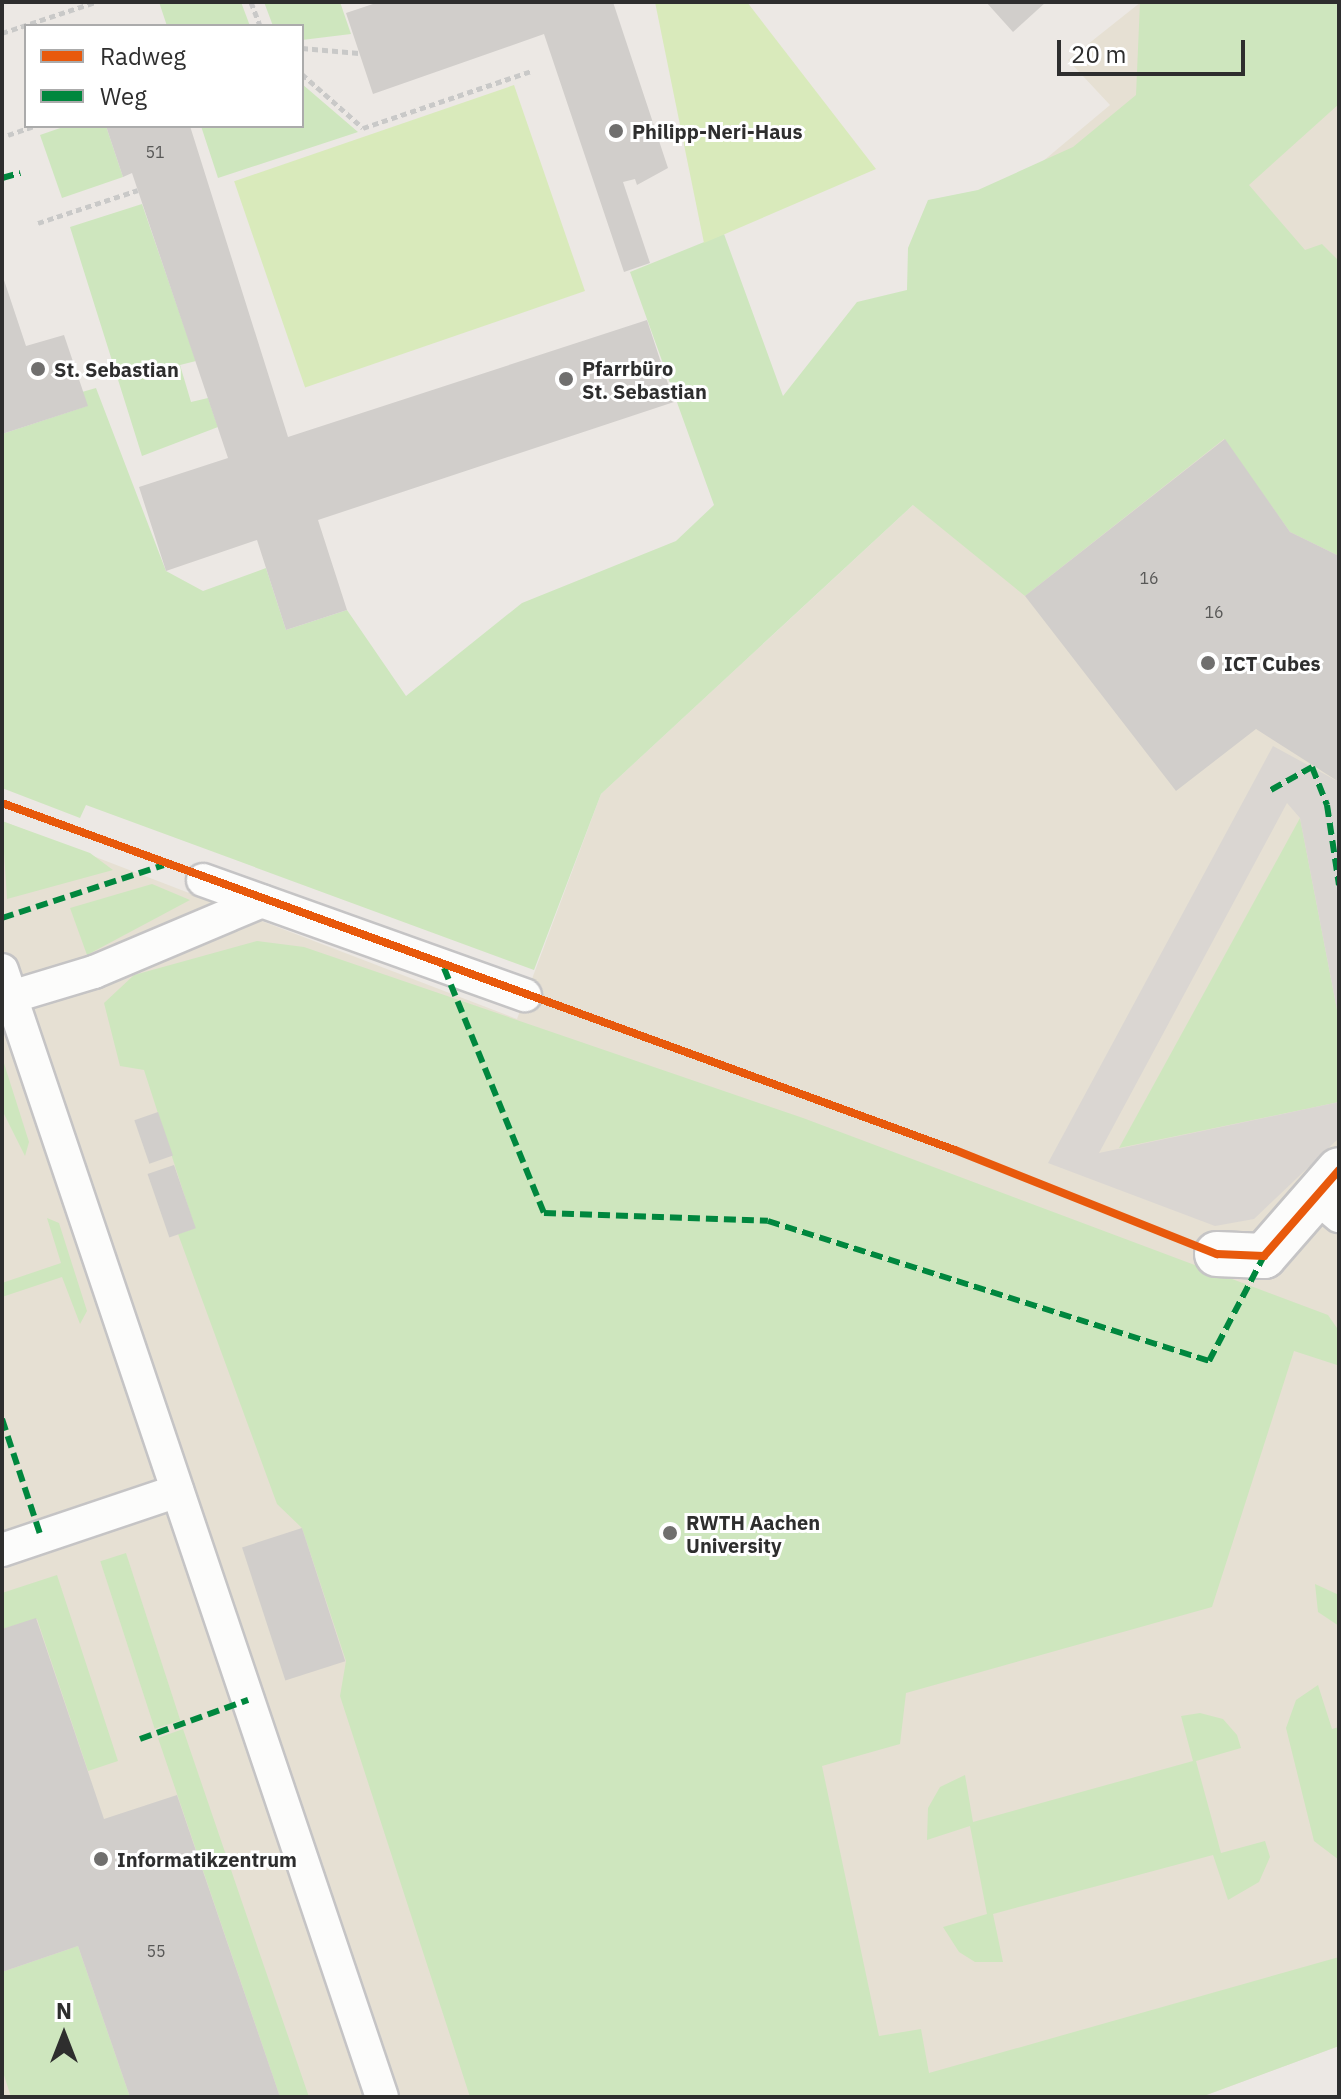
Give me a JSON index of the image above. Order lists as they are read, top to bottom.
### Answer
{
  "places": [
    "Philipp-Neri-Haus",
    "St. Sebastian",
    "Pfarrbüro St. Sebastian",
    "ICT Cubes",
    "RWTH Aachen University",
    "Informatikzentrum"
  ],
  "house_numbers": [
    "51",
    "16",
    "16",
    "55"
  ],
  "legend": ["Radweg", "Weg"],
  "scale_bar": "20 m",
  "north": "top"
}
